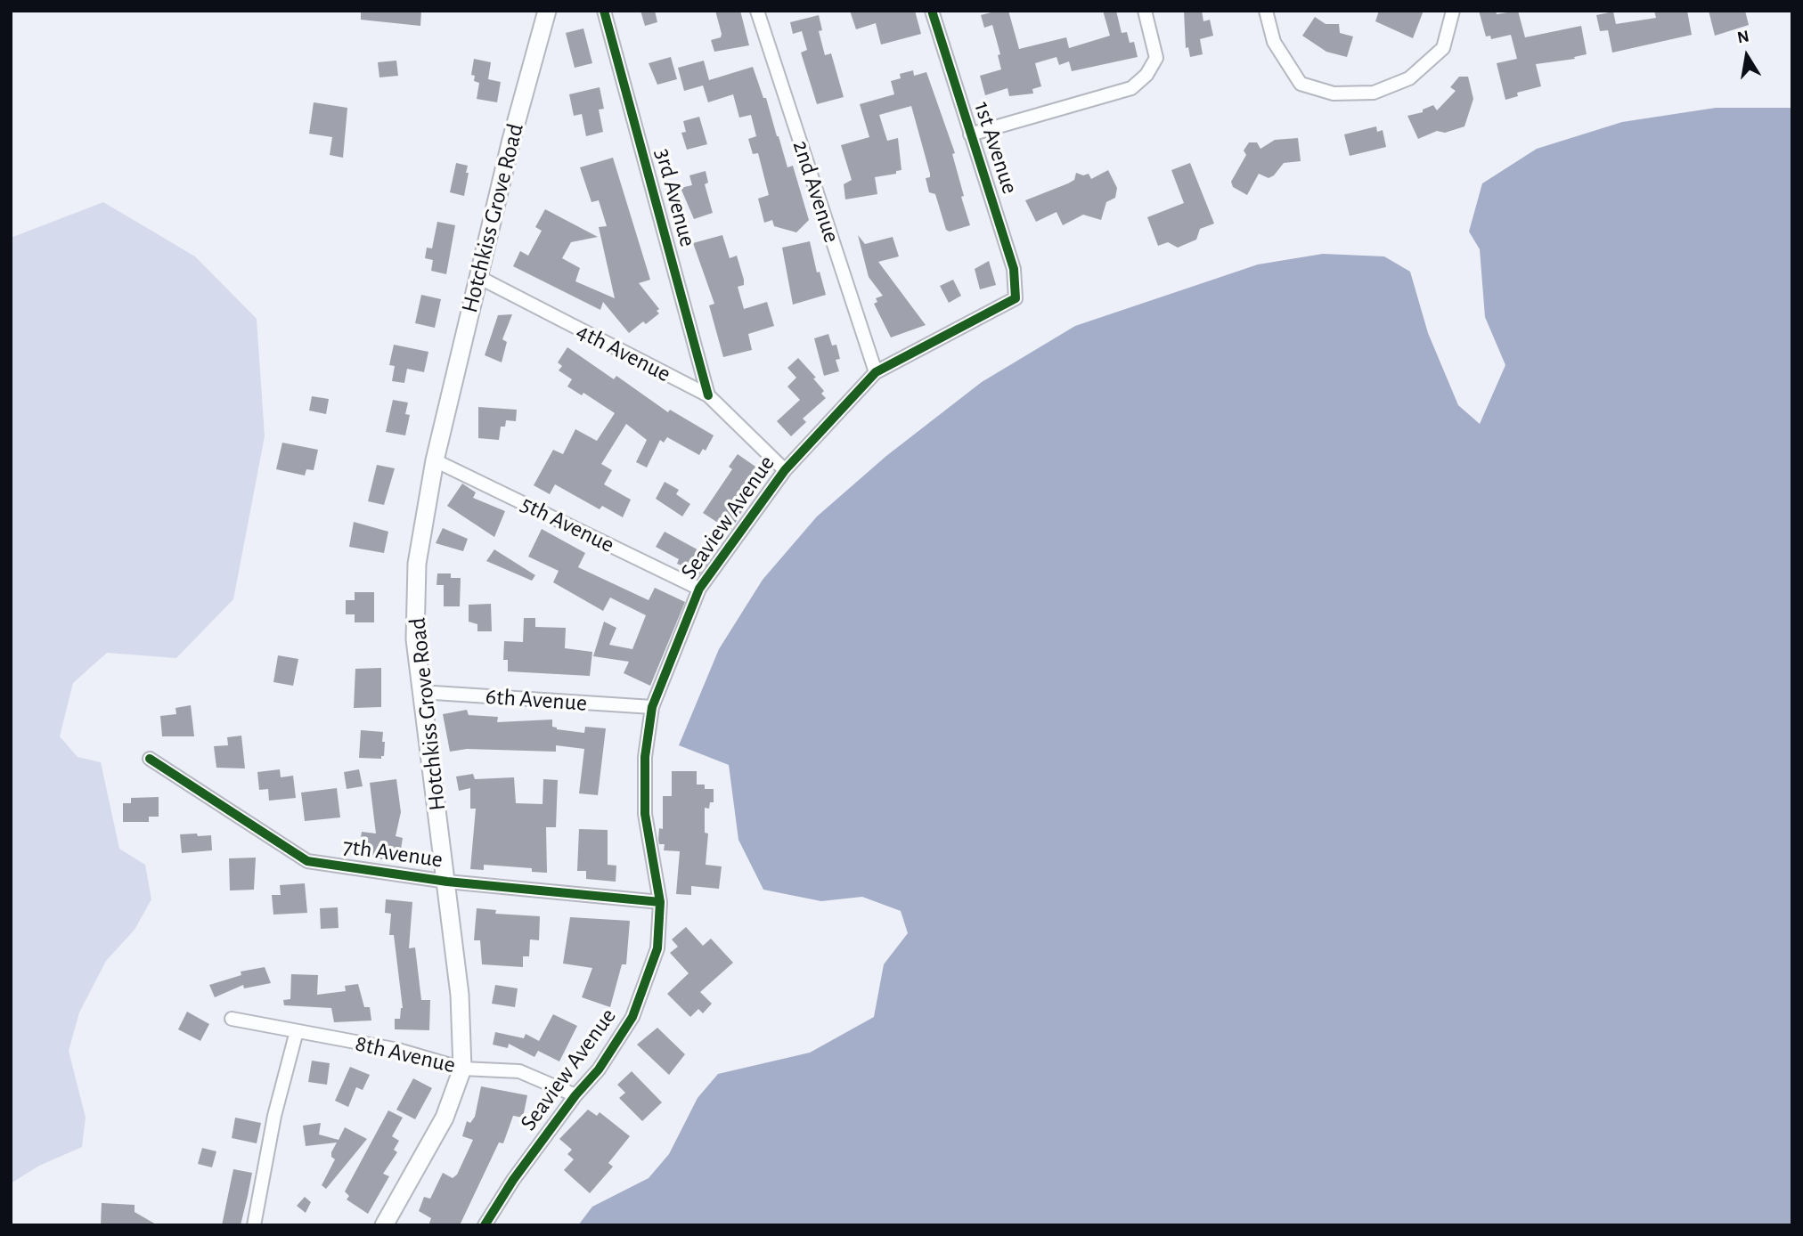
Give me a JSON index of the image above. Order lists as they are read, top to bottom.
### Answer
{
  "streets": {
    "main road": ["Hotchkiss Grove Road"],
    "street": [
      "1st Avenue",
      "2nd Avenue",
      "3rd Avenue",
      "4th Avenue",
      "Seaview Avenue",
      "5th Avenue",
      "6th Avenue",
      "7th Avenue",
      "8th Avenue"
    ]
  },
  "crossings": [
    ["1st Avenue", "Seaview Avenue"],
    ["2nd Avenue", "Seaview Avenue"],
    ["3rd Avenue", "4th Avenue"],
    ["Hotchkiss Grove Road", "4th Avenue"],
    ["Hotchkiss Grove Road", "5th Avenue"],
    ["Hotchkiss Grove Road", "6th Avenue"],
    ["Hotchkiss Grove Road", "7th Avenue"],
    ["Hotchkiss Grove Road", "8th Avenue"],
    ["4th Avenue", "Seaview Avenue"],
    ["Seaview Avenue", "5th Avenue"],
    ["Seaview Avenue", "6th Avenue"],
    ["Seaview Avenue", "7th Avenue"],
    ["Seaview Avenue", "8th Avenue"]
  ],
  "north": "top"
}
